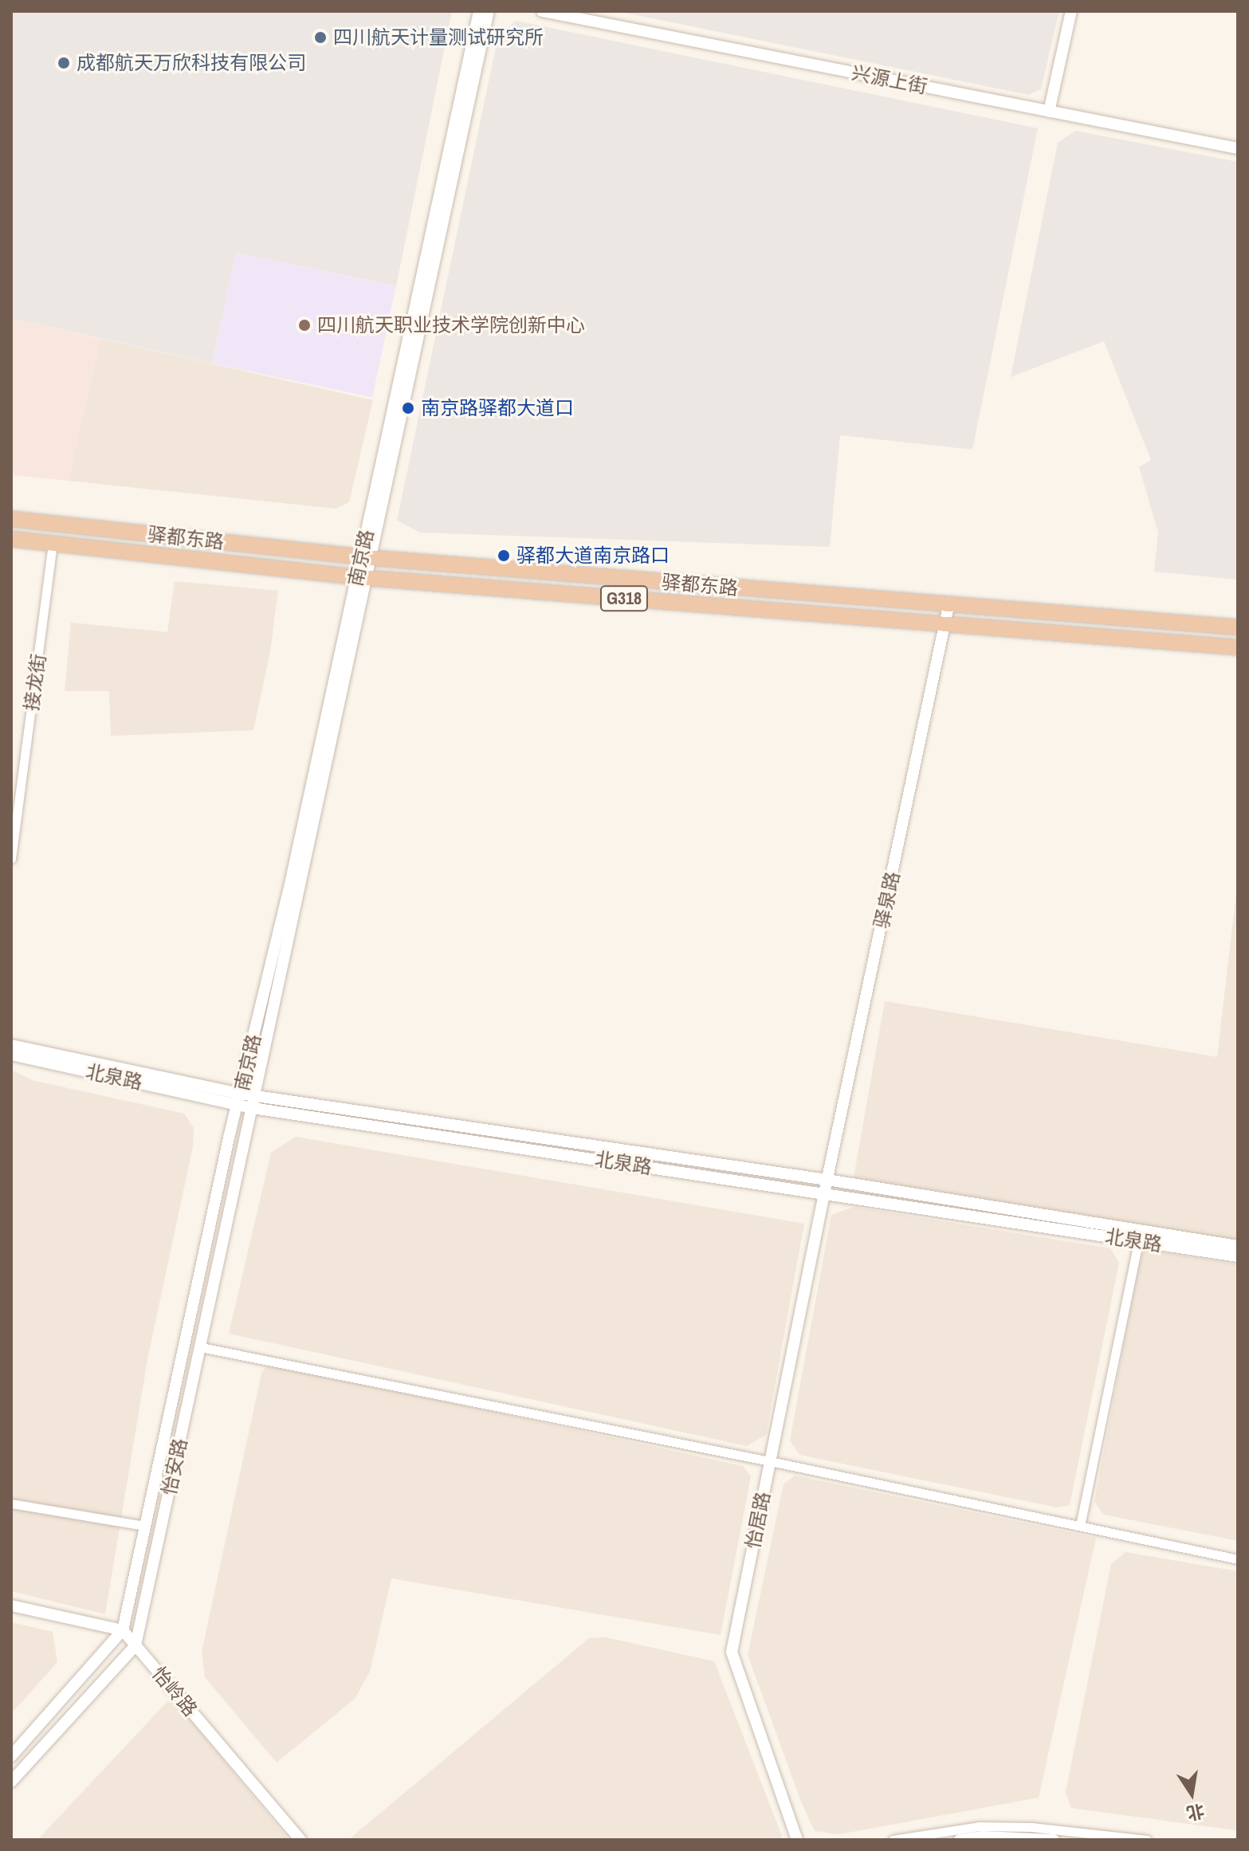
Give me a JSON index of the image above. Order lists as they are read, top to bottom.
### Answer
{
  "streets": {
    "highway": ["驿都东路", "G318"],
    "street": [
      "兴源上街",
      "南京路",
      "接龙街",
      "驿泉路",
      "北泉路",
      "怡安路",
      "怡居路",
      "怡岭路"
    ]
  },
  "crossings": [
    ["驿都东路", "南京路"],
    ["驿都东路", "接龙街"],
    ["驿都东路", "驿泉路"],
    ["驿都东路", "怡安路"],
    ["南京路", "北泉路"],
    ["南京路", "怡安路"],
    ["驿泉路", "北泉路"],
    ["驿泉路", "怡居路"],
    ["北泉路", "怡安路"],
    ["北泉路", "怡居路"],
    ["怡安路", "怡岭路"]
  ],
  "places": [
    "四川航天计量测试研究所",
    "成都航天万欣科技有限公司",
    "四川航天职业技术学院创新中心",
    "南京路驿都大道口",
    "驿都大道南京路口"
  ],
  "north": "bottom"
}
